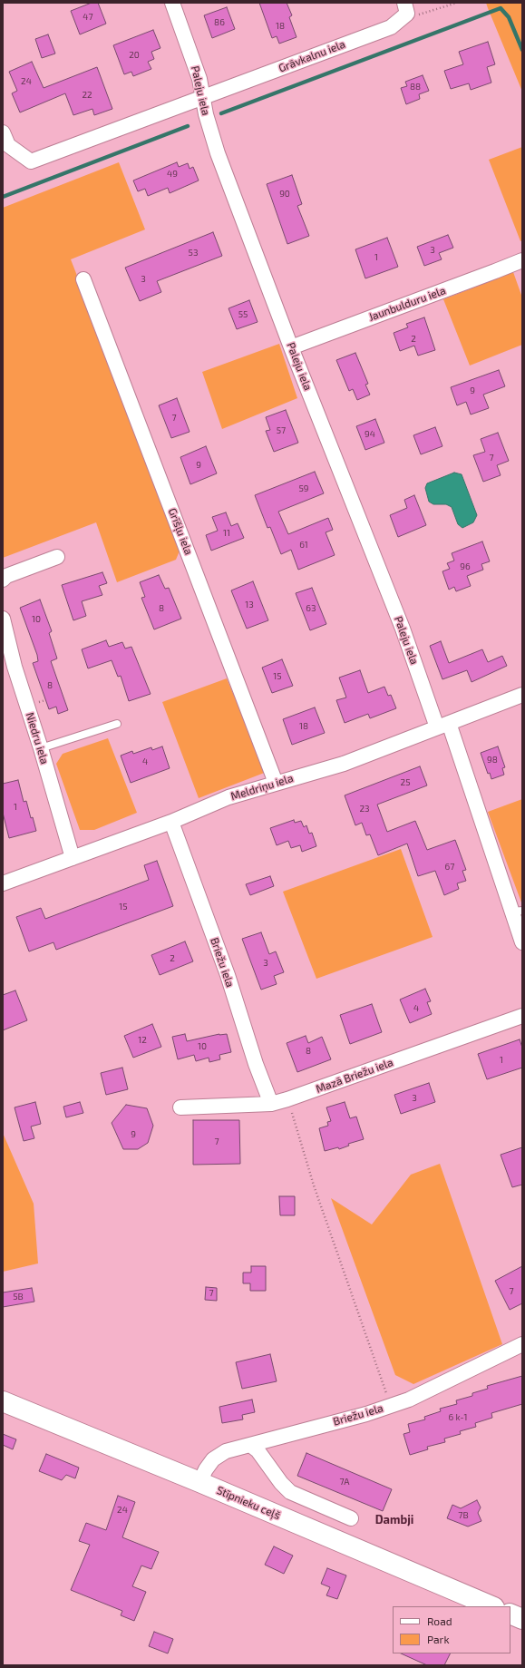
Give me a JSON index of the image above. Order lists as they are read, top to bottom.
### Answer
{
  "streets": {
    "main road": ["Stīpnieku ceļš"],
    "street": [
      "Grāvkalnu iela",
      "Paleju iela",
      "Jaunbulduru iela",
      "Grīšļu iela",
      "Niedru iela",
      "Meldriņu iela",
      "Briežu iela",
      "Mazā Briežu iela"
    ]
  },
  "crossings": [
    ["Grāvkalnu iela", "Paleju iela"],
    ["Paleju iela", "Jaunbulduru iela"],
    ["Paleju iela", "Meldriņu iela"],
    ["Grīšļu iela", "Meldriņu iela"],
    ["Niedru iela", "Meldriņu iela"],
    ["Meldriņu iela", "Briežu iela"],
    ["Briežu iela", "Mazā Briežu iela"],
    ["Briežu iela", "Stīpnieku ceļš"]
  ],
  "districts": ["Dambji"],
  "house_numbers": [
    "47",
    "86",
    "18",
    "20",
    "24",
    "88",
    "22",
    "49",
    "90",
    "3",
    "53",
    "1",
    "3",
    "55",
    "2",
    "9",
    "7",
    "57",
    "94",
    "7",
    "9",
    "59",
    "11",
    "61",
    "96",
    "13",
    "8",
    "63",
    "10",
    "15",
    "8",
    "18",
    "98",
    "4",
    "25",
    "1",
    "23",
    "67",
    "15",
    "2",
    "3",
    "4",
    "12",
    "10",
    "8",
    "1",
    "3",
    "9",
    "7",
    "7",
    "7",
    "5B",
    "6 k-1",
    "7A",
    "24",
    "7B"
  ],
  "legend": ["Road", "Park"]
}
